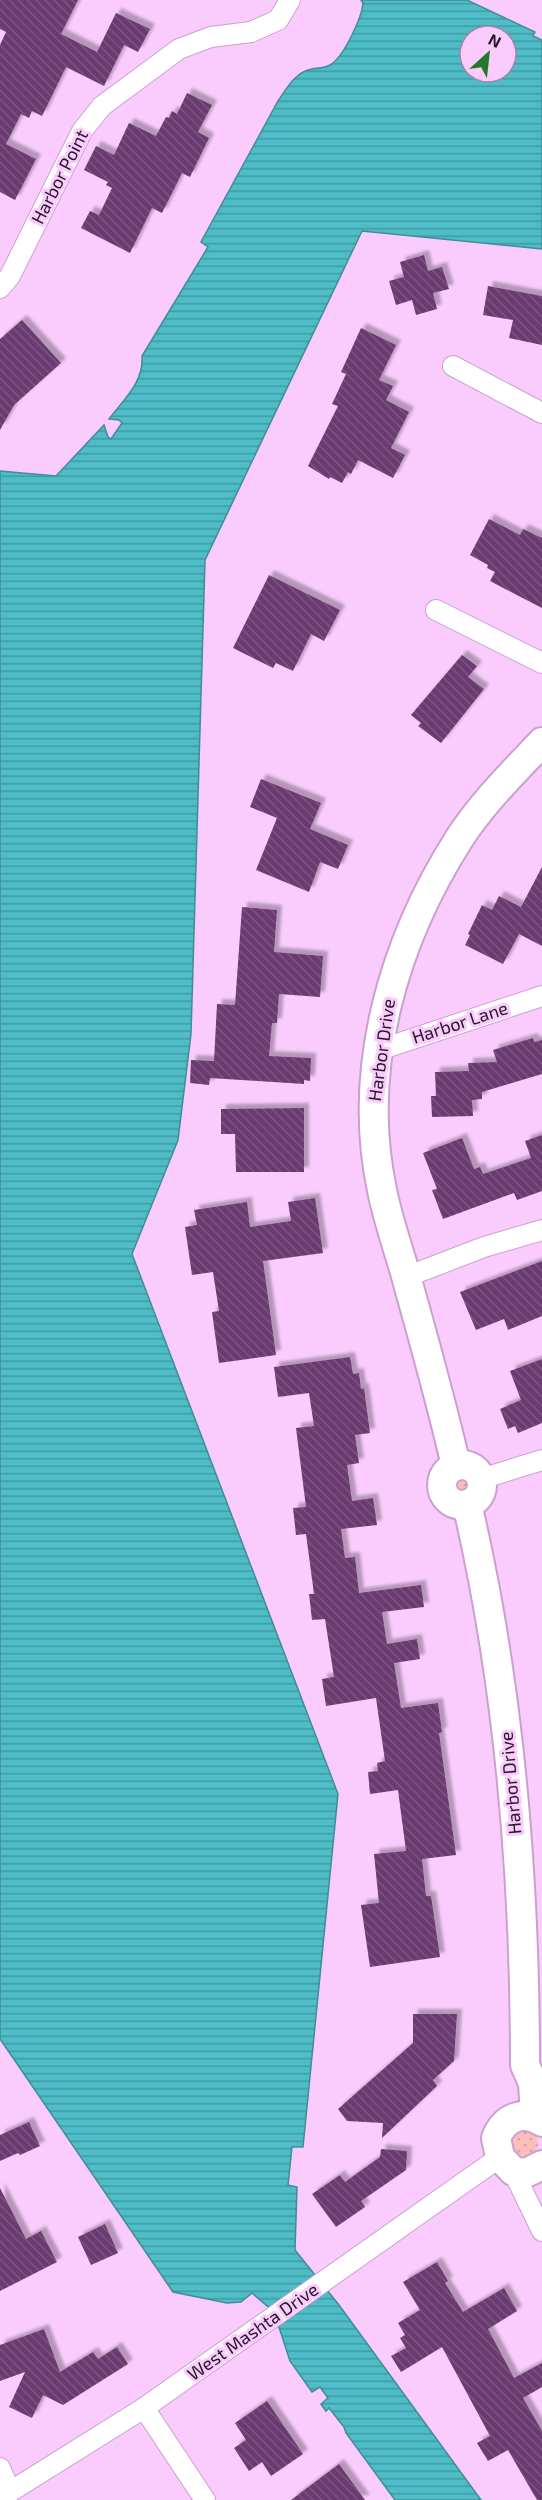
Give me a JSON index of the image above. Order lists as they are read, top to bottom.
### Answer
{
  "streets": {
    "street": [
      "Harbor Point",
      "Harbor Lane",
      "Harbor Drive",
      "West Mashta Drive"
    ]
  },
  "crossings": [
    ["Harbor Lane", "Harbor Drive"],
    ["Harbor Drive", "West Mashta Drive"]
  ],
  "north": "top right"
}
